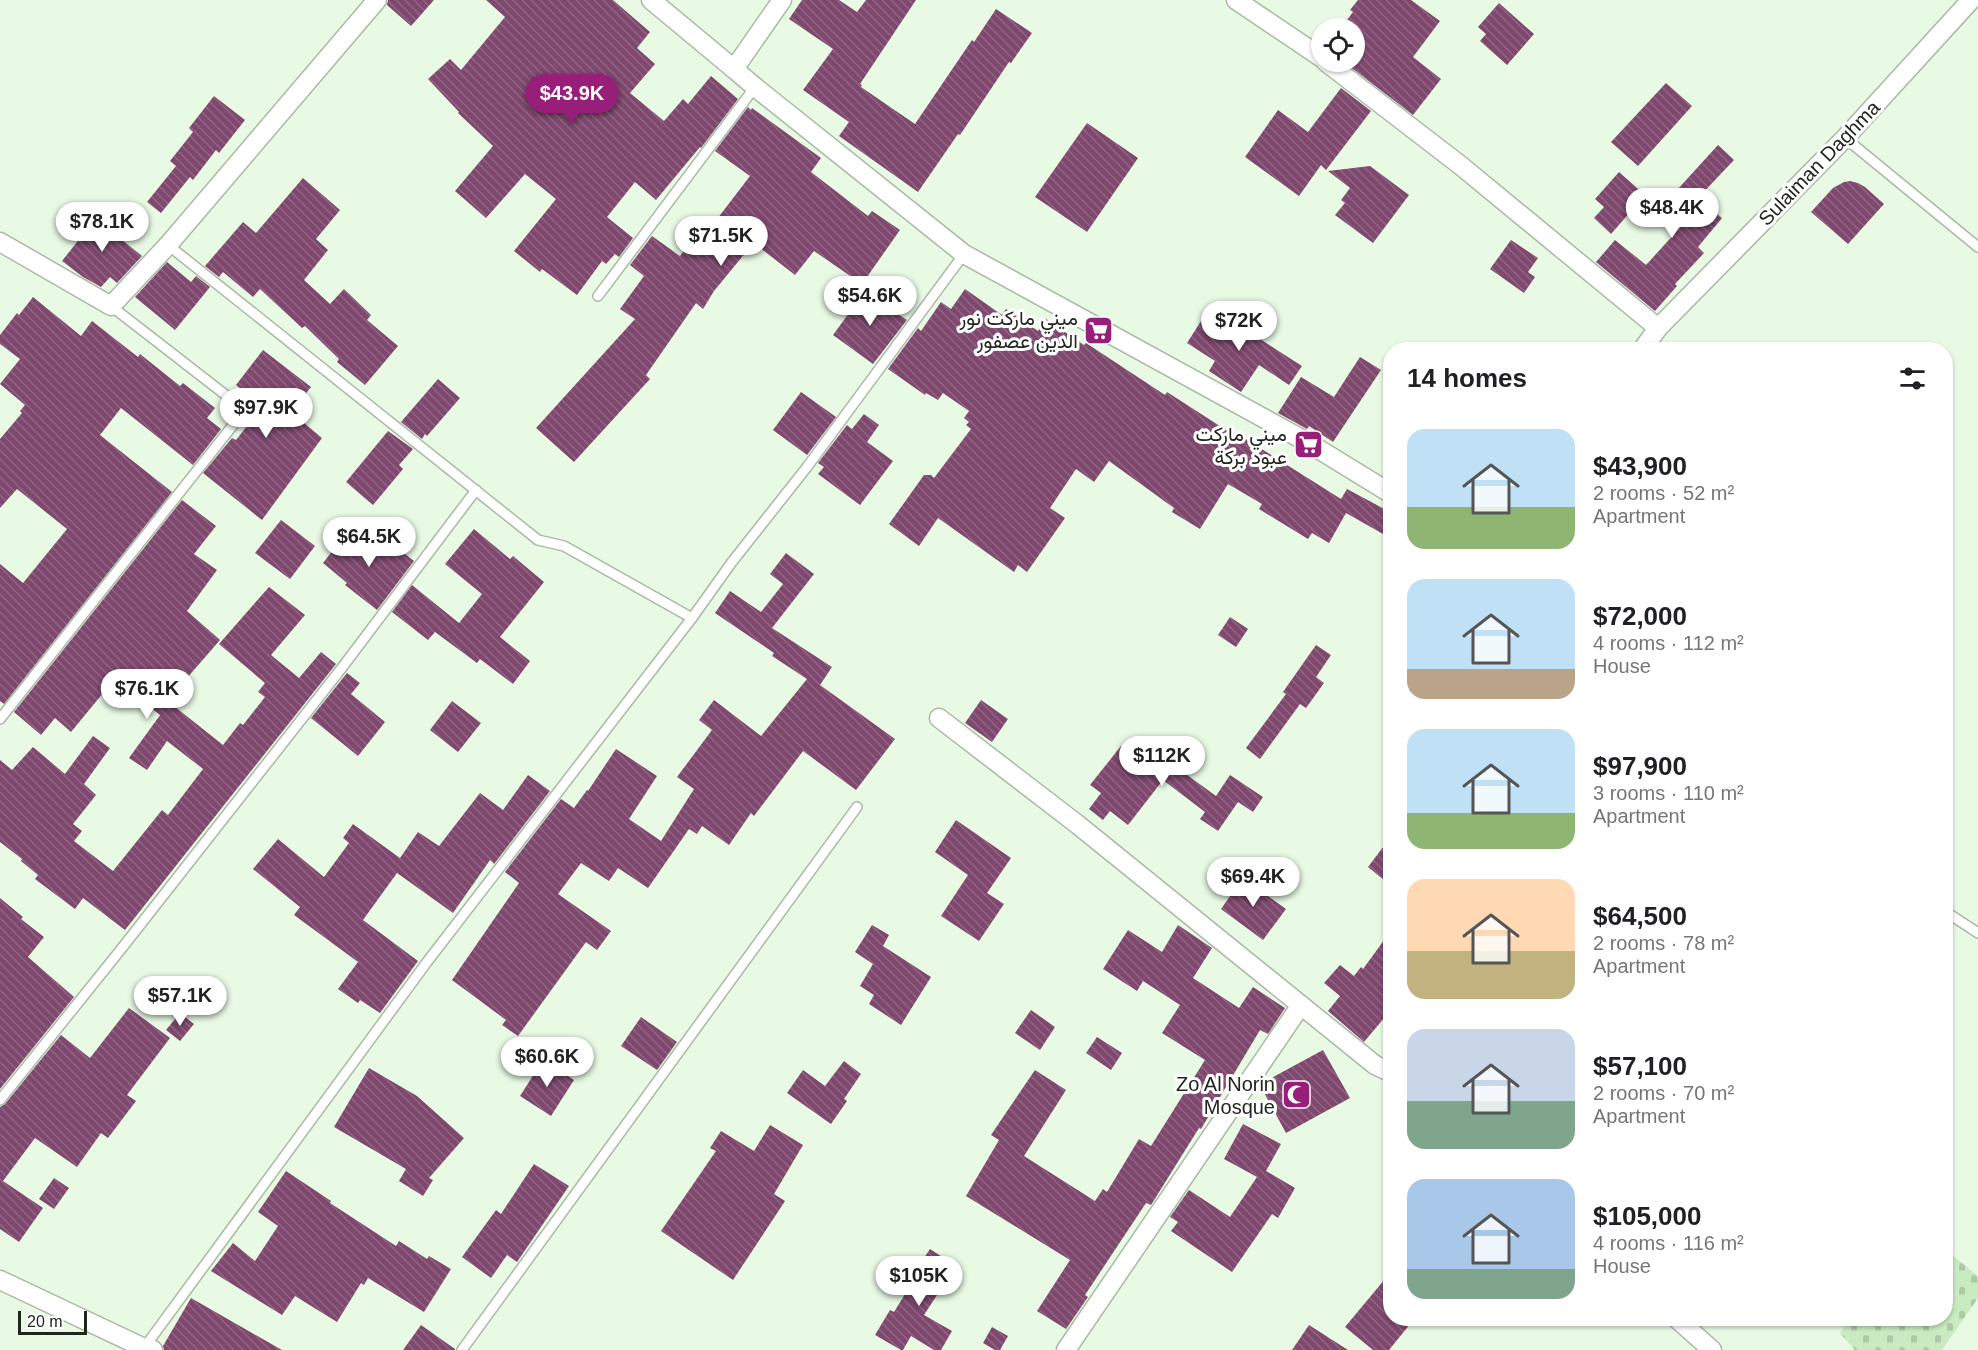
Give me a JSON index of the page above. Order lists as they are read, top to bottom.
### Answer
{
  "streets": {
    "street": ["Sulaiman Daghma"]
  },
  "places": {
    "supermarket": ["ميني ماركت نور الدين عصفور", "ميني ماركت عبود بركة"],
    "mosque": ["Zo Al Norin Mosque"]
  },
  "scale_bar": "20 m",
  "page": {
    "price": [
      "$43.9K",
      "$48.4K",
      "$78.1K",
      "$71.5K",
      "$54.6K",
      "$72K",
      "$97.9K",
      "$64.5K",
      "$76.1K",
      "$112K",
      "$69.4K",
      "$57.1K",
      "$60.6K",
      "$105K"
    ],
    "heading": "14 homes",
    "list": [
      {
        "name": "$43,900",
        "note": "2 rooms · 52 m² · Apartment"
      },
      {
        "name": "$72,000",
        "note": "4 rooms · 112 m² · House"
      },
      {
        "name": "$97,900",
        "note": "3 rooms · 110 m² · Apartment"
      },
      {
        "name": "$64,500",
        "note": "2 rooms · 78 m² · Apartment"
      },
      {
        "name": "$57,100",
        "note": "2 rooms · 70 m² · Apartment"
      },
      {
        "name": "$105,000",
        "note": "4 rooms · 116 m² · House"
      }
    ],
    "scale": "20 m"
  }
}
